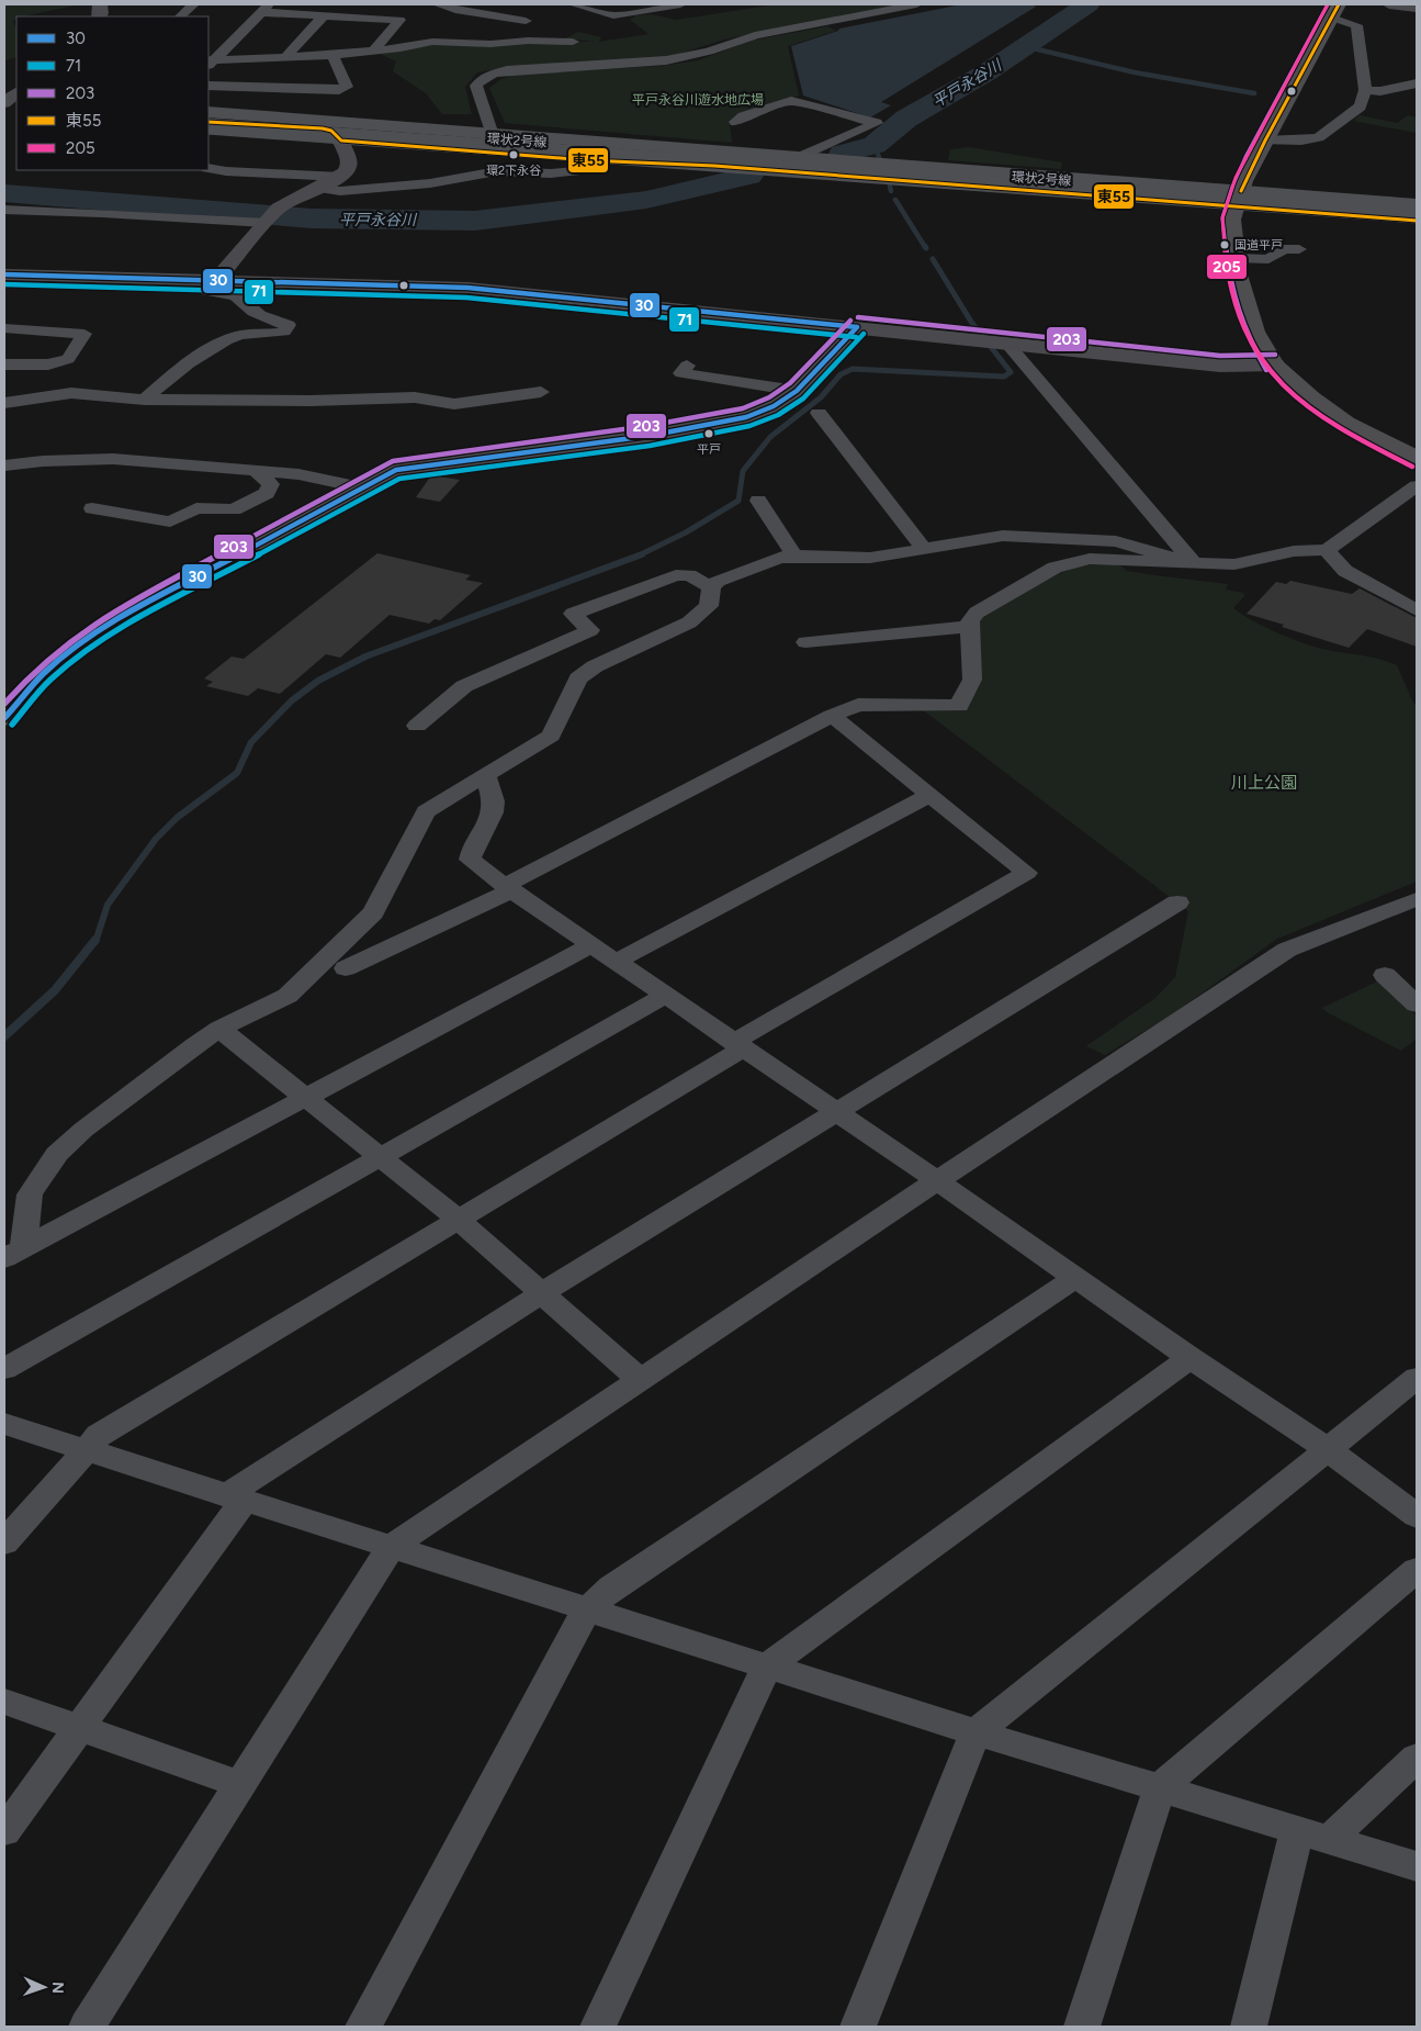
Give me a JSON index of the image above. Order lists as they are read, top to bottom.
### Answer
{
  "streets": {
    "main road": ["環状2号線"]
  },
  "water": ["平戸永谷川"],
  "parks": ["平戸永谷川遊水地広場", "川上公園"],
  "places": ["環2下永谷", "国道平戸", "平戸"],
  "lines": [
    "transit line 203",
    "transit line 東55",
    "transit line 205",
    "transit line 30",
    "transit line 71"
  ],
  "legend": [
    "30",
    "71",
    "203",
    "東55",
    "205"
  ],
  "north": "right"
}
